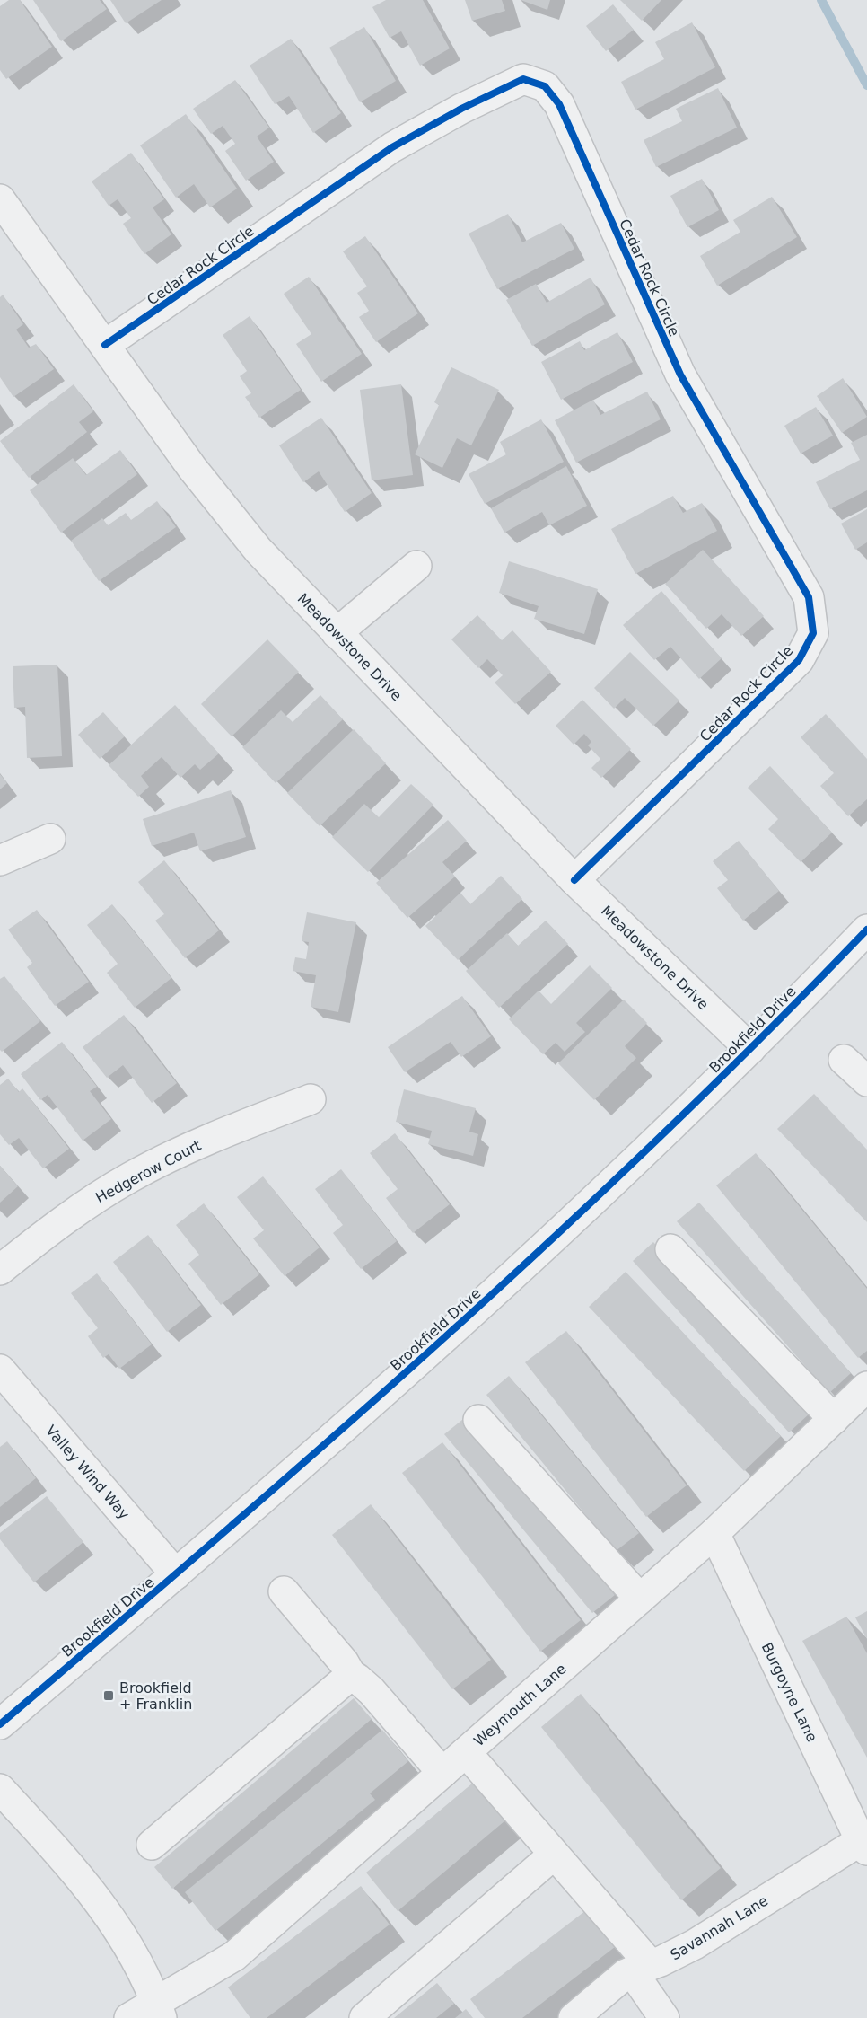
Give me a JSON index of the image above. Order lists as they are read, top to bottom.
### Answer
{
  "streets": {
    "street": [
      "Cedar Rock Circle",
      "Meadowstone Drive",
      "Brookfield Drive",
      "Hedgerow Court",
      "Valley Wind Way",
      "Burgoyne Lane",
      "Weymouth Lane",
      "Savannah Lane"
    ]
  },
  "crossings": [
    ["Cedar Rock Circle", "Meadowstone Drive"],
    ["Meadowstone Drive", "Brookfield Drive"],
    ["Brookfield Drive", "Valley Wind Way"],
    ["Burgoyne Lane", "Weymouth Lane"],
    ["Burgoyne Lane", "Savannah Lane"]
  ],
  "places": {
    "transit": ["Brookfield + Franklin"]
  }
}
